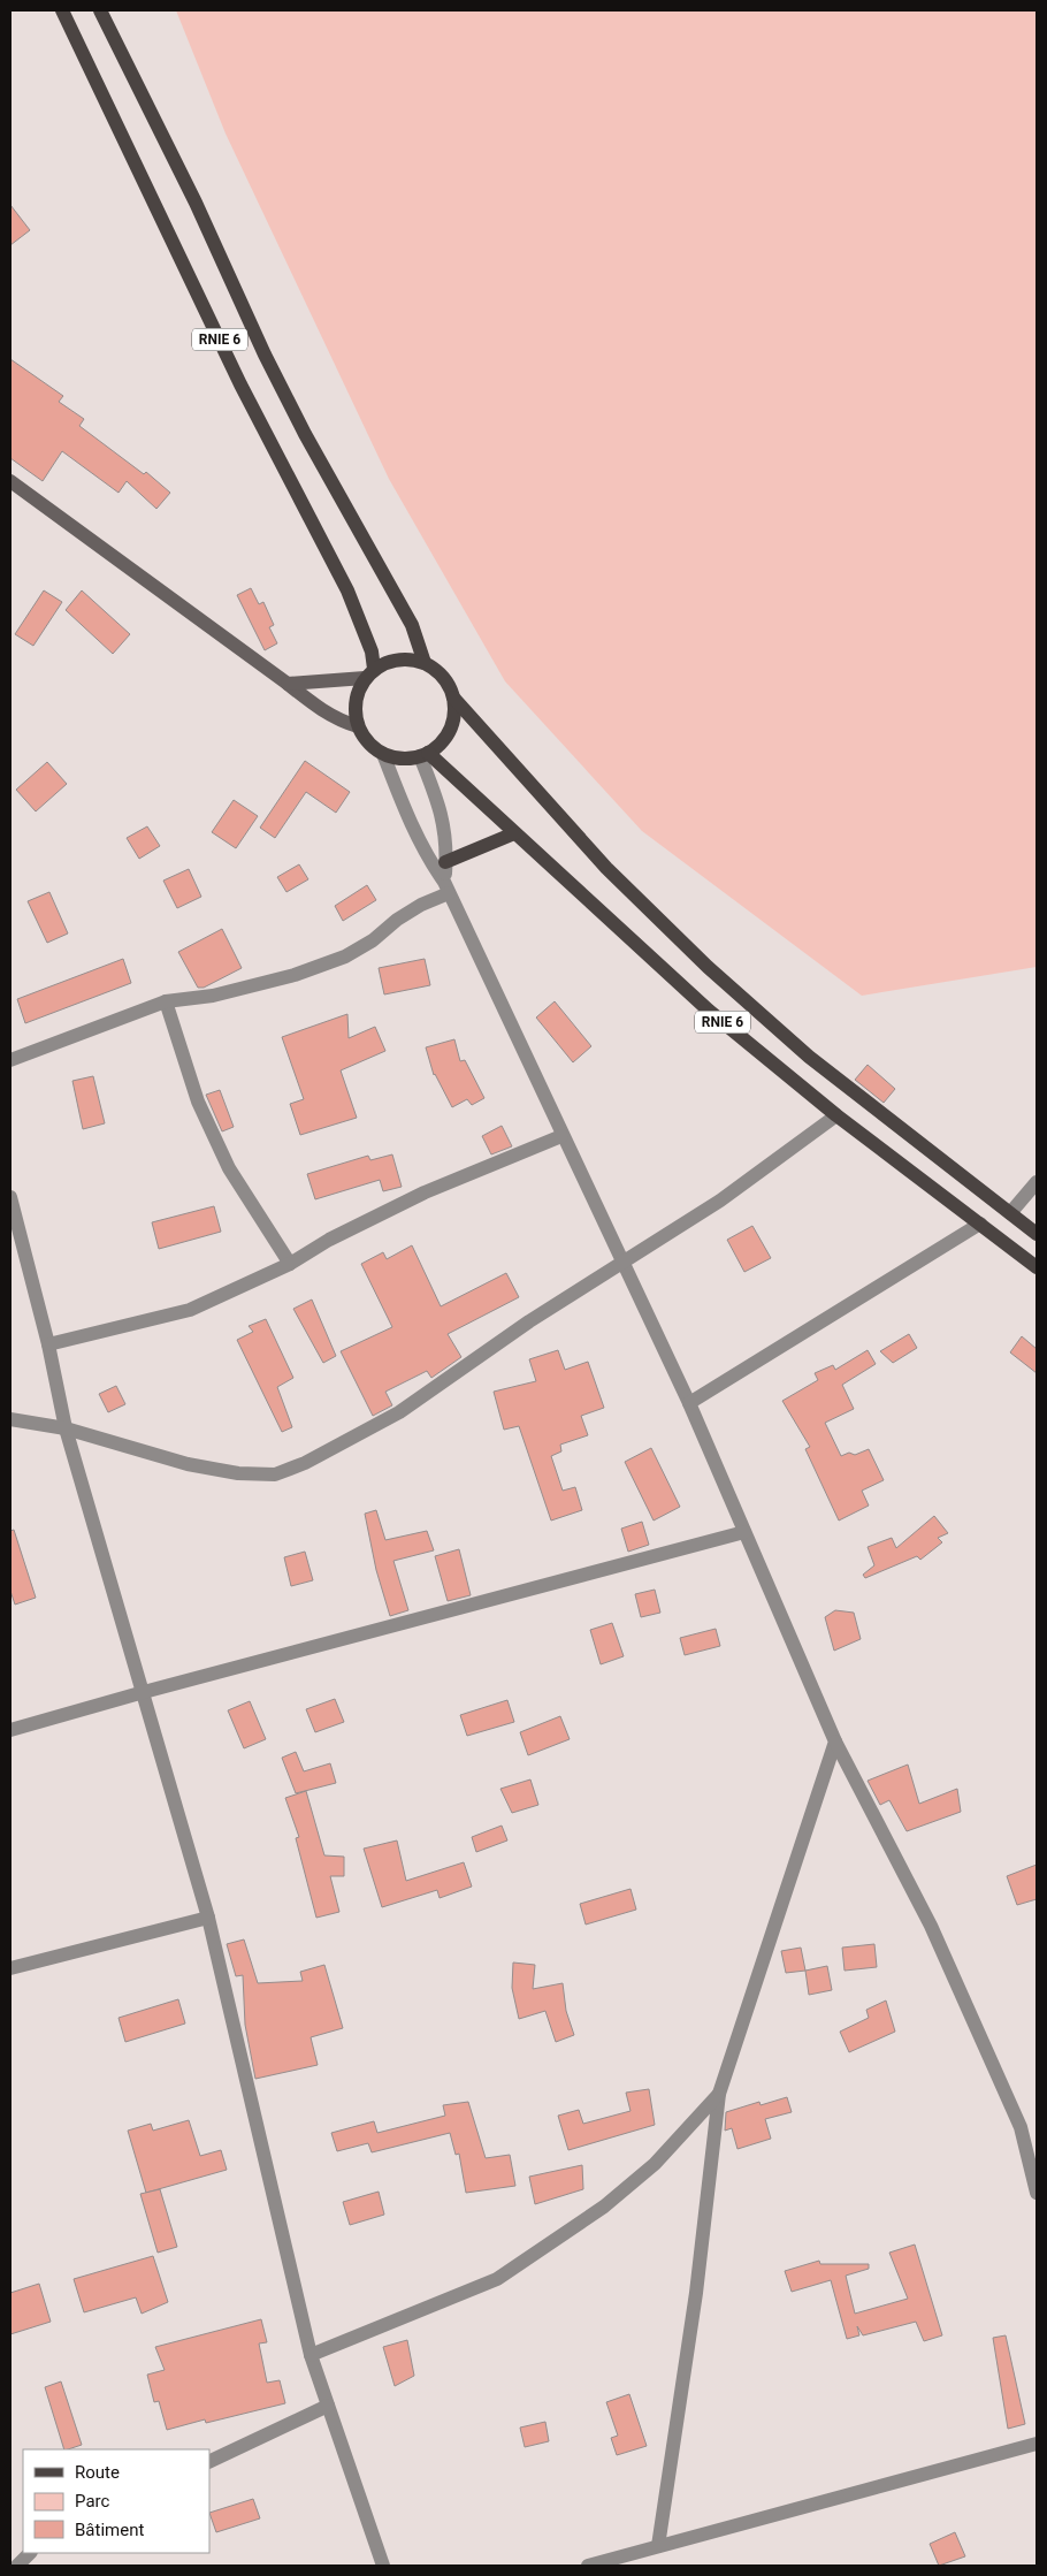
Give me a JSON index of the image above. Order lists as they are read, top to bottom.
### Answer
{
  "streets": {
    "main road": ["RNIE 6"]
  },
  "legend": ["Route", "Parc", "Bâtiment"]
}
